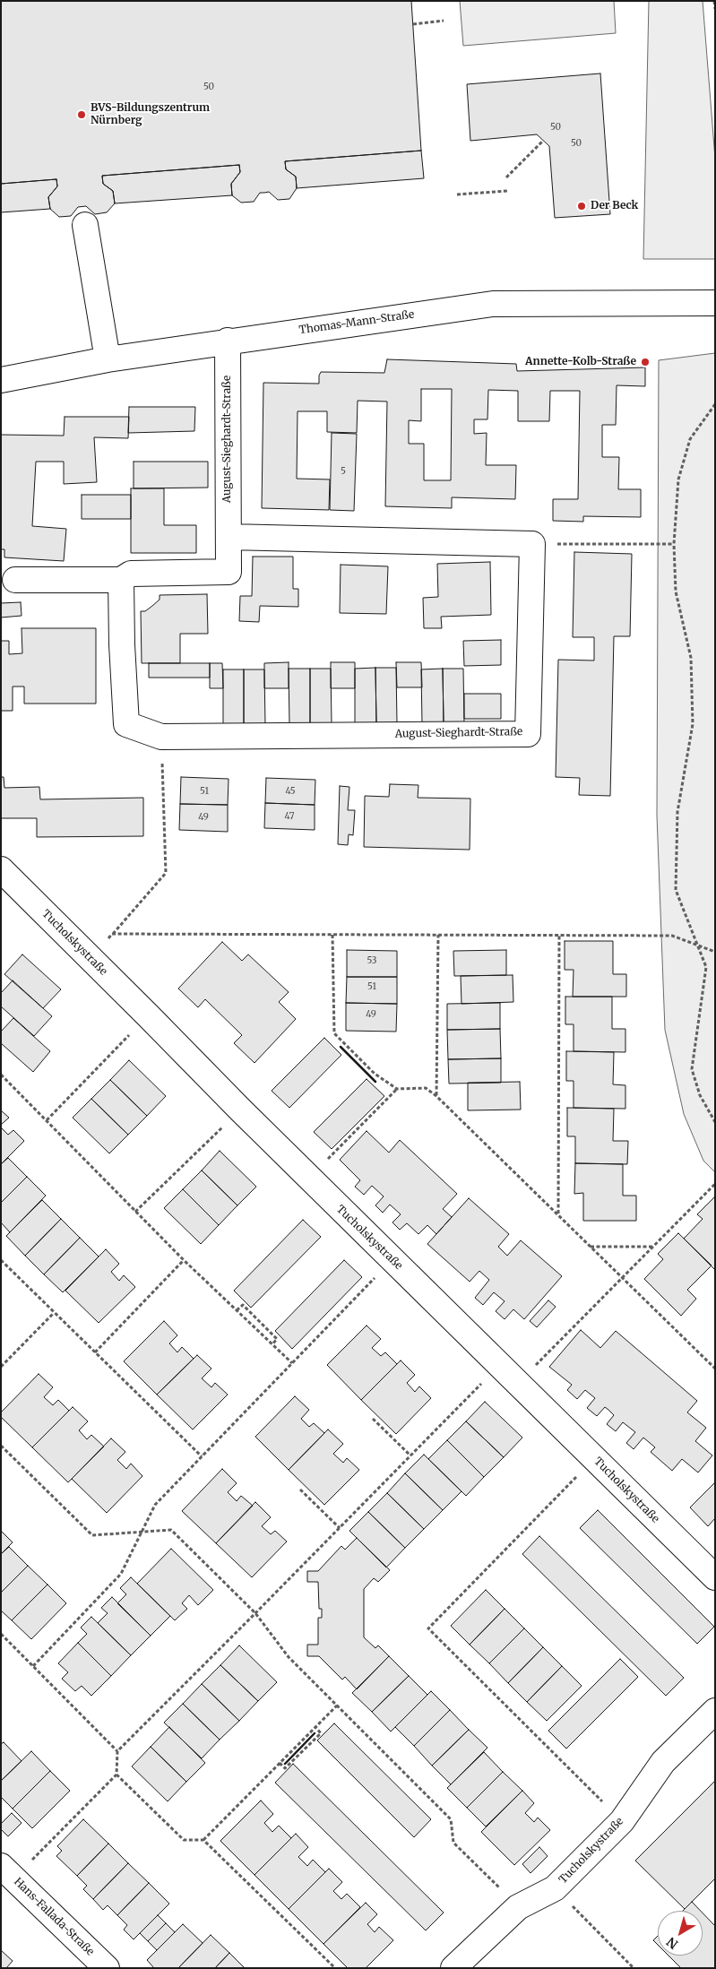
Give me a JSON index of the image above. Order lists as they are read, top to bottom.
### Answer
{
  "streets": {
    "street": [
      "Thomas-Mann-Straße",
      "August-Sieghardt-Straße",
      "Tucholskystraße",
      "Hans-Fallada-Straße"
    ]
  },
  "crossings": [
    ["Thomas-Mann-Straße", "August-Sieghardt-Straße"]
  ],
  "places": ["BVS-Bildungszentrum Nürnberg", "Der Beck", "Annette-Kolb-Straße"],
  "house_numbers": [
    "50",
    "50",
    "50",
    "5",
    "51",
    "45",
    "47",
    "49",
    "53",
    "51",
    "49"
  ],
  "north": "bottom left"
}
